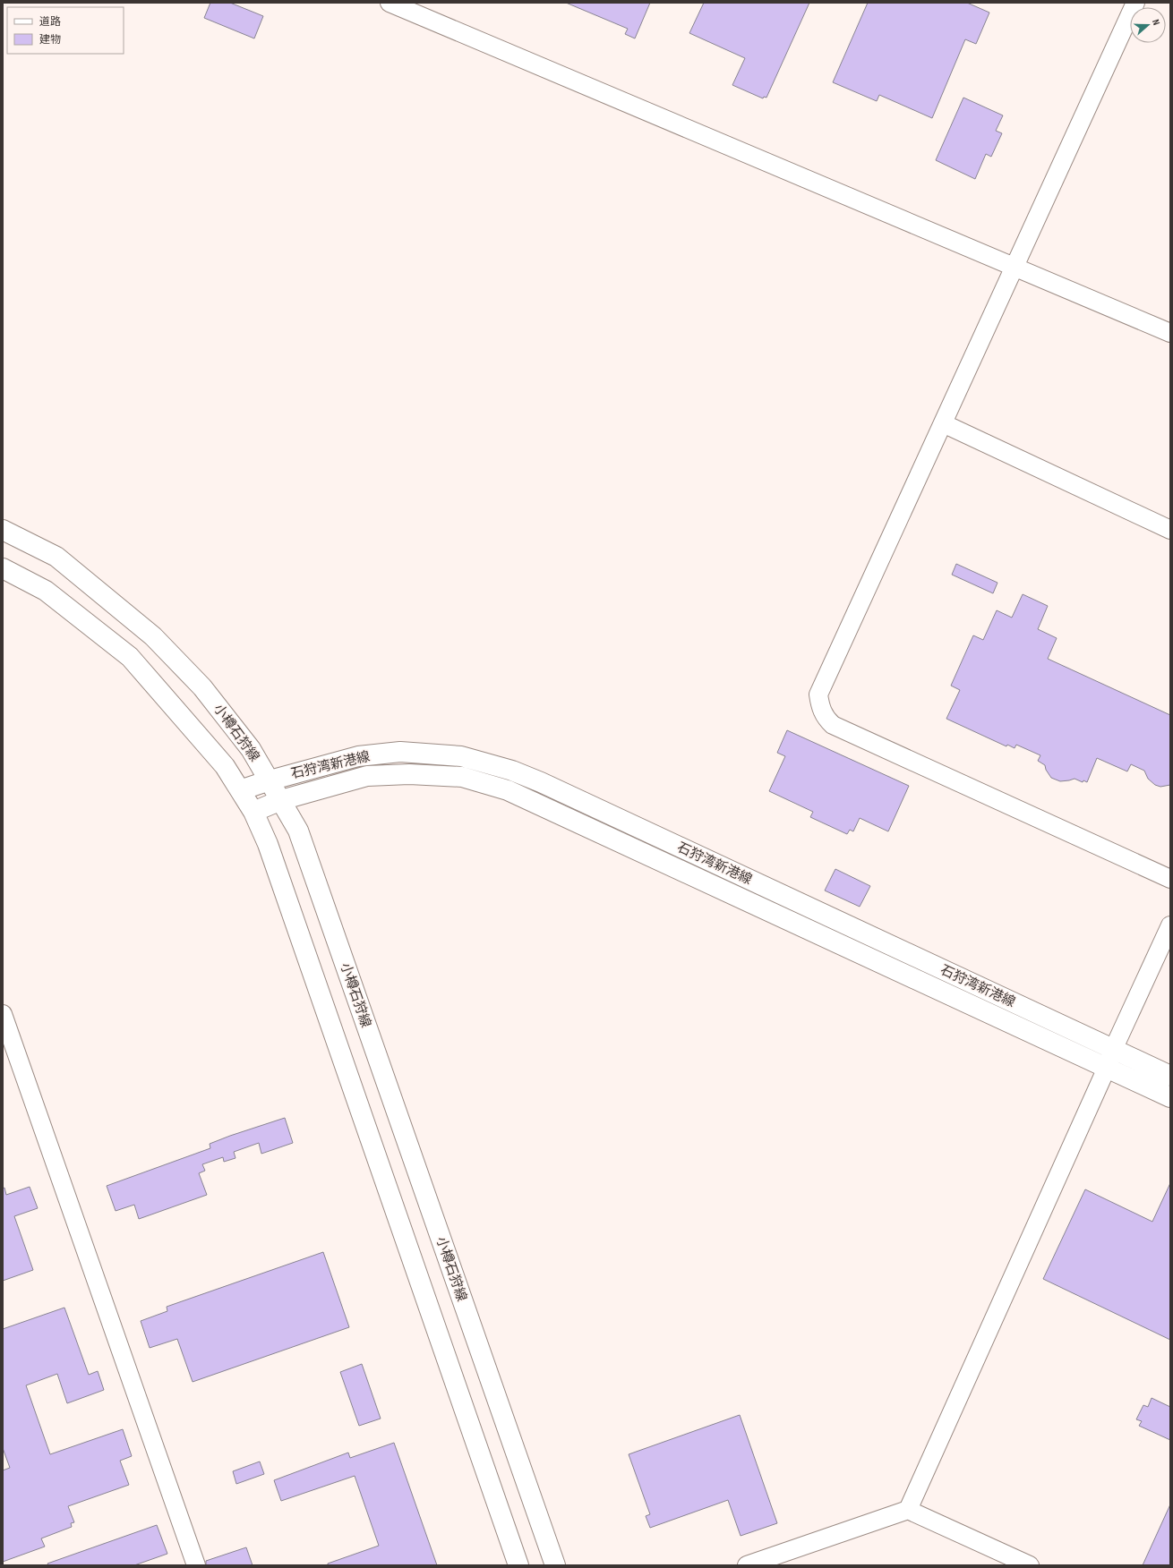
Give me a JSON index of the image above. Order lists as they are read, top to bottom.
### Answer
{
  "streets": {
    "main road": ["小樽石狩線", "石狩湾新港線"]
  },
  "crossings": [
    ["小樽石狩線", "石狩湾新港線"]
  ],
  "legend": ["道路", "建物"],
  "north": "right"
}
